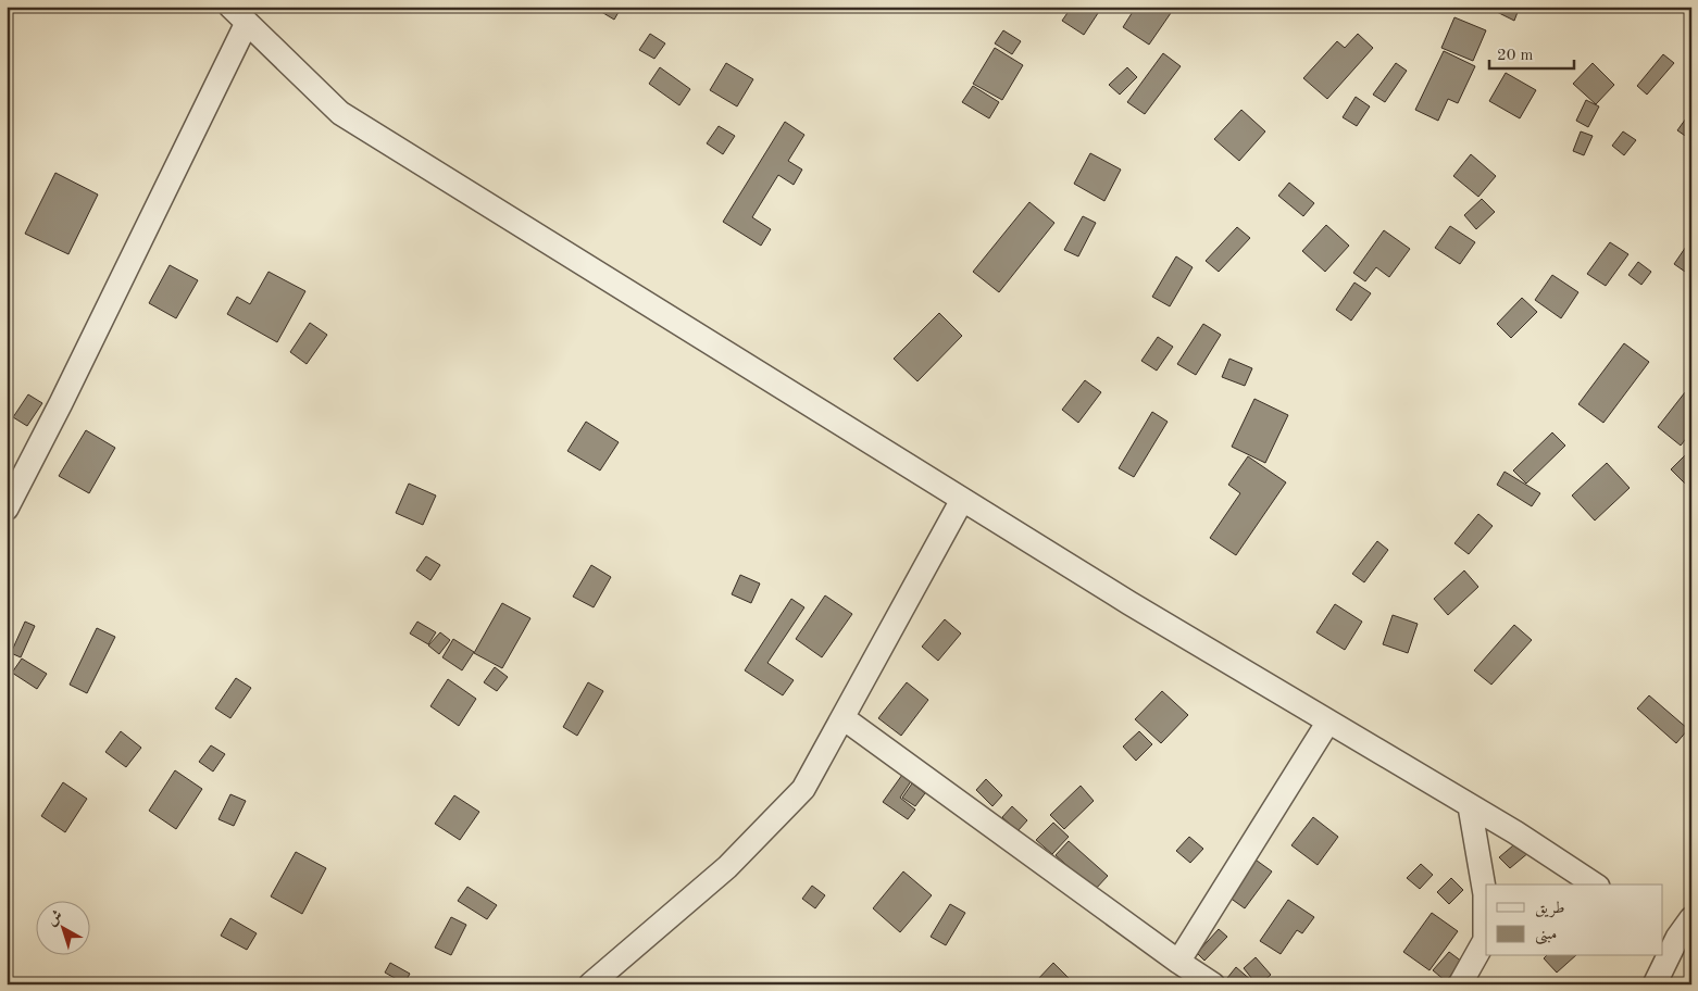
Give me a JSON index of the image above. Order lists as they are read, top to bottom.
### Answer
{
  "legend": ["طريق", "مبنى"],
  "scale_bar": "20 m",
  "north": "top left"
}
